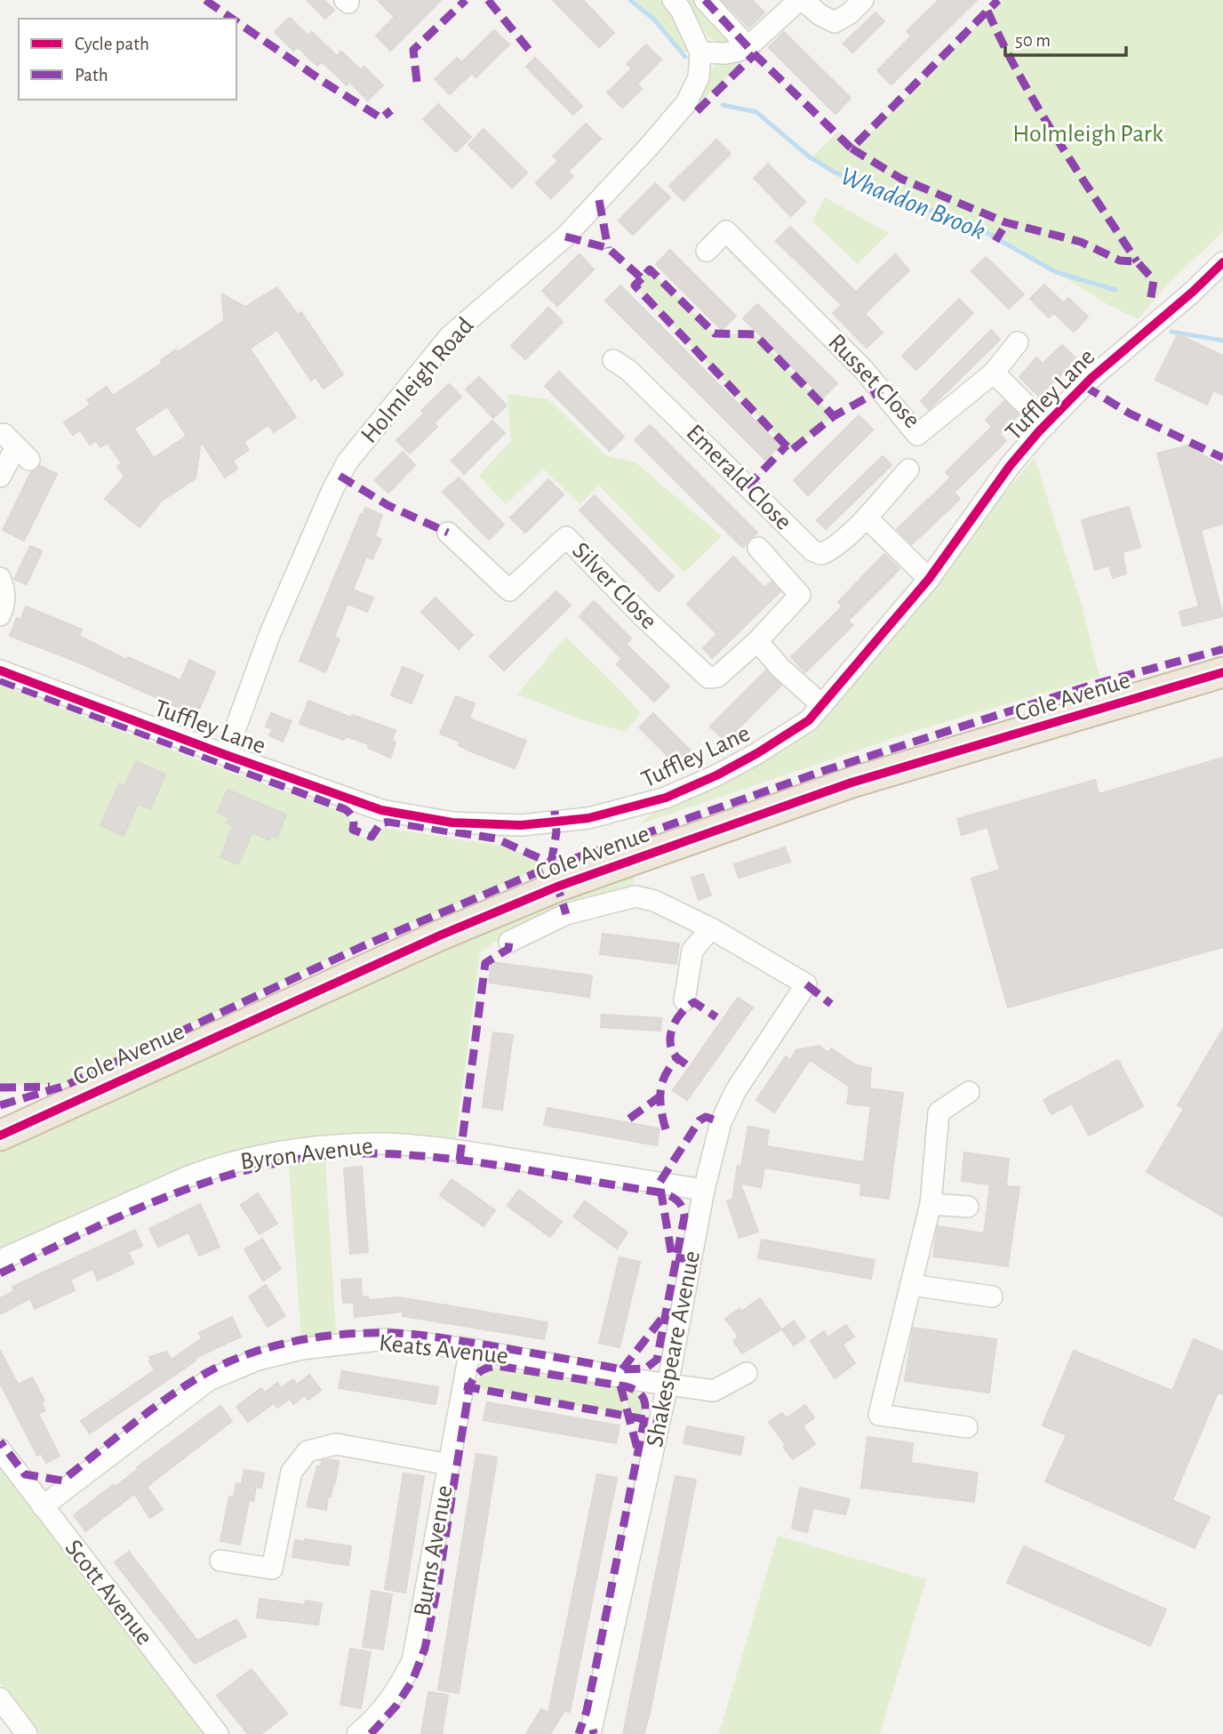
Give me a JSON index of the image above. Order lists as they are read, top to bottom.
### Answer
{
  "streets": {
    "highway": ["Cole Avenue"],
    "street": [
      "Holmleigh Road",
      "Russet Close",
      "Tuffley Lane",
      "Emerald Close",
      "Silver Close",
      "Byron Avenue",
      "Shakespeare Avenue",
      "Keats Avenue",
      "Burns Avenue",
      "Scott Avenue"
    ]
  },
  "crossings": [
    ["Holmleigh Road", "Tuffley Lane"],
    ["Byron Avenue", "Shakespeare Avenue"],
    ["Shakespeare Avenue", "Keats Avenue"],
    ["Keats Avenue", "Burns Avenue"],
    ["Keats Avenue", "Scott Avenue"]
  ],
  "water": ["Whaddon Brook"],
  "parks": ["Holmleigh Park"],
  "legend": ["Cycle path", "Path"],
  "scale_bar": "50 m"
}
